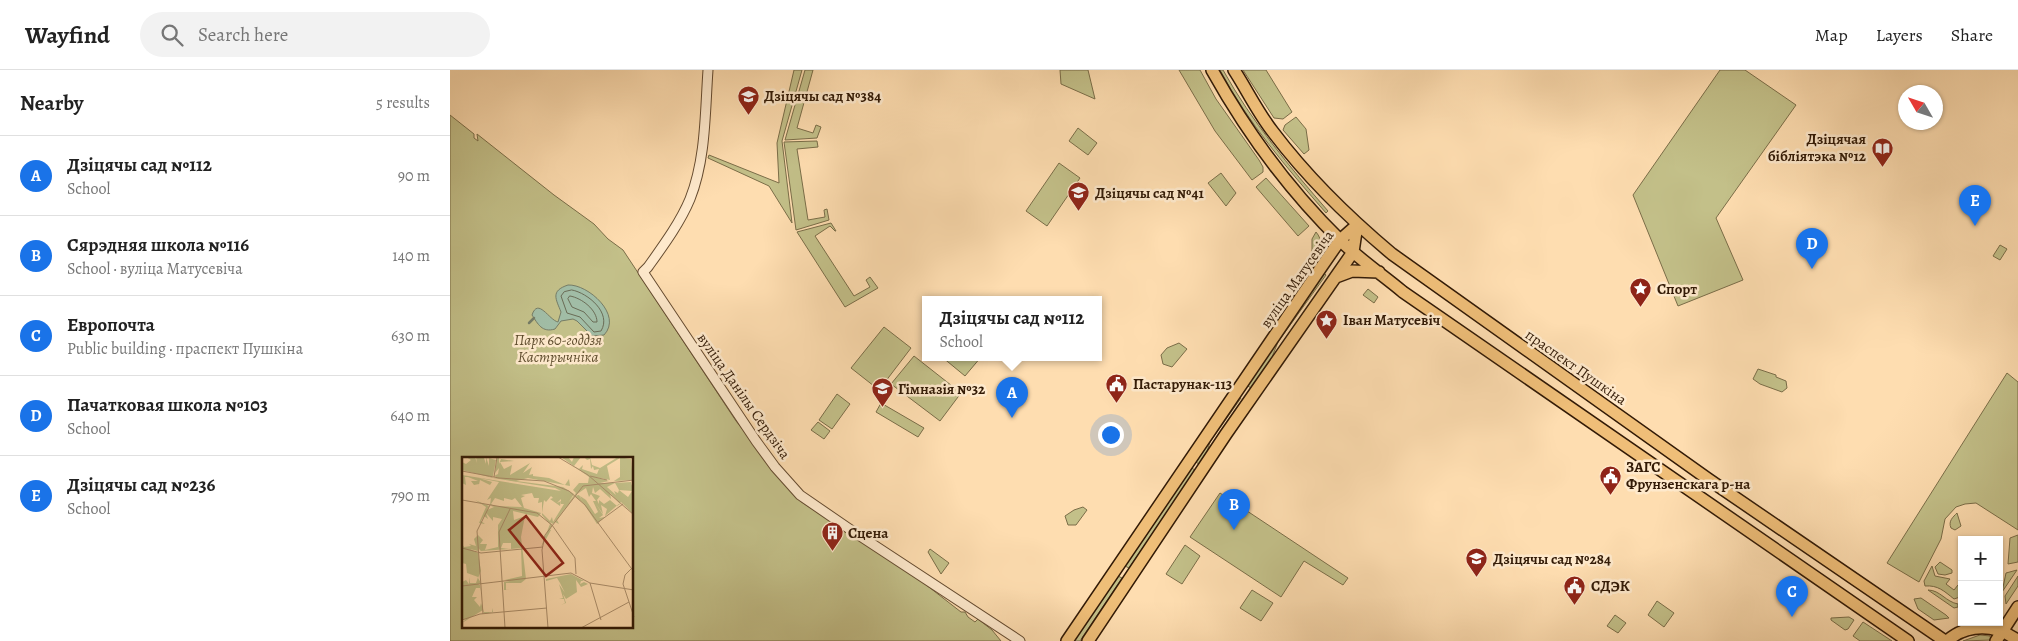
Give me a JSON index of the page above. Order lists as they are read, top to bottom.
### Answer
{
  "streets": {
    "main road": ["вуліца Матусевіча", "праспект Пушкіна"],
    "street": ["вуліца Данілы Сердзіча"]
  },
  "crossings": [
    ["вуліца Матусевіча", "праспект Пушкіна"]
  ],
  "parks": ["Парк 60-годдзя Кастрычніка"],
  "places": {
    "school or university": [
      "Дзіцячы сад №384",
      "Дзіцячы сад №41",
      "Гімназія №32",
      "Дзіцячы сад №284"
    ],
    "library": ["Дзіцячая бібліятэка №12"],
    "place": ["Спорт", "Іван Матусевіч"],
    "public building": ["Пастарунак-113", "ЗАГС Фрунзенскага р-на", "СДЭК"],
    "building": ["Сцена"]
  },
  "north": "top left",
  "page": {
    "header": "Wayfind",
    "search": "Search here",
    "nav": ["Map", "Layers", "Share"],
    "heading": ["Nearby", "5 results"],
    "list": [
      {
        "mark": "A",
        "name": "Дзіцячы сад №112",
        "note": "School",
        "value": "90 m"
      },
      {
        "mark": "B",
        "name": "Сярэдняя школа №116",
        "note": "School · вуліца Матусевіча",
        "value": "140 m"
      },
      {
        "mark": "C",
        "name": "Европочта",
        "note": "Public building · праспект Пушкіна",
        "value": "630 m"
      },
      {
        "mark": "D",
        "name": "Пачатковая школа №103",
        "note": "School",
        "value": "640 m"
      },
      {
        "mark": "E",
        "name": "Дзіцячы сад №236",
        "note": "School",
        "value": "790 m"
      }
    ],
    "pins": [
      "E",
      "D",
      "A",
      "B",
      "C"
    ],
    "popup": ["Дзіцячы сад №112", "School"],
    "map_buttons": ["+", "−"]
  }
}
